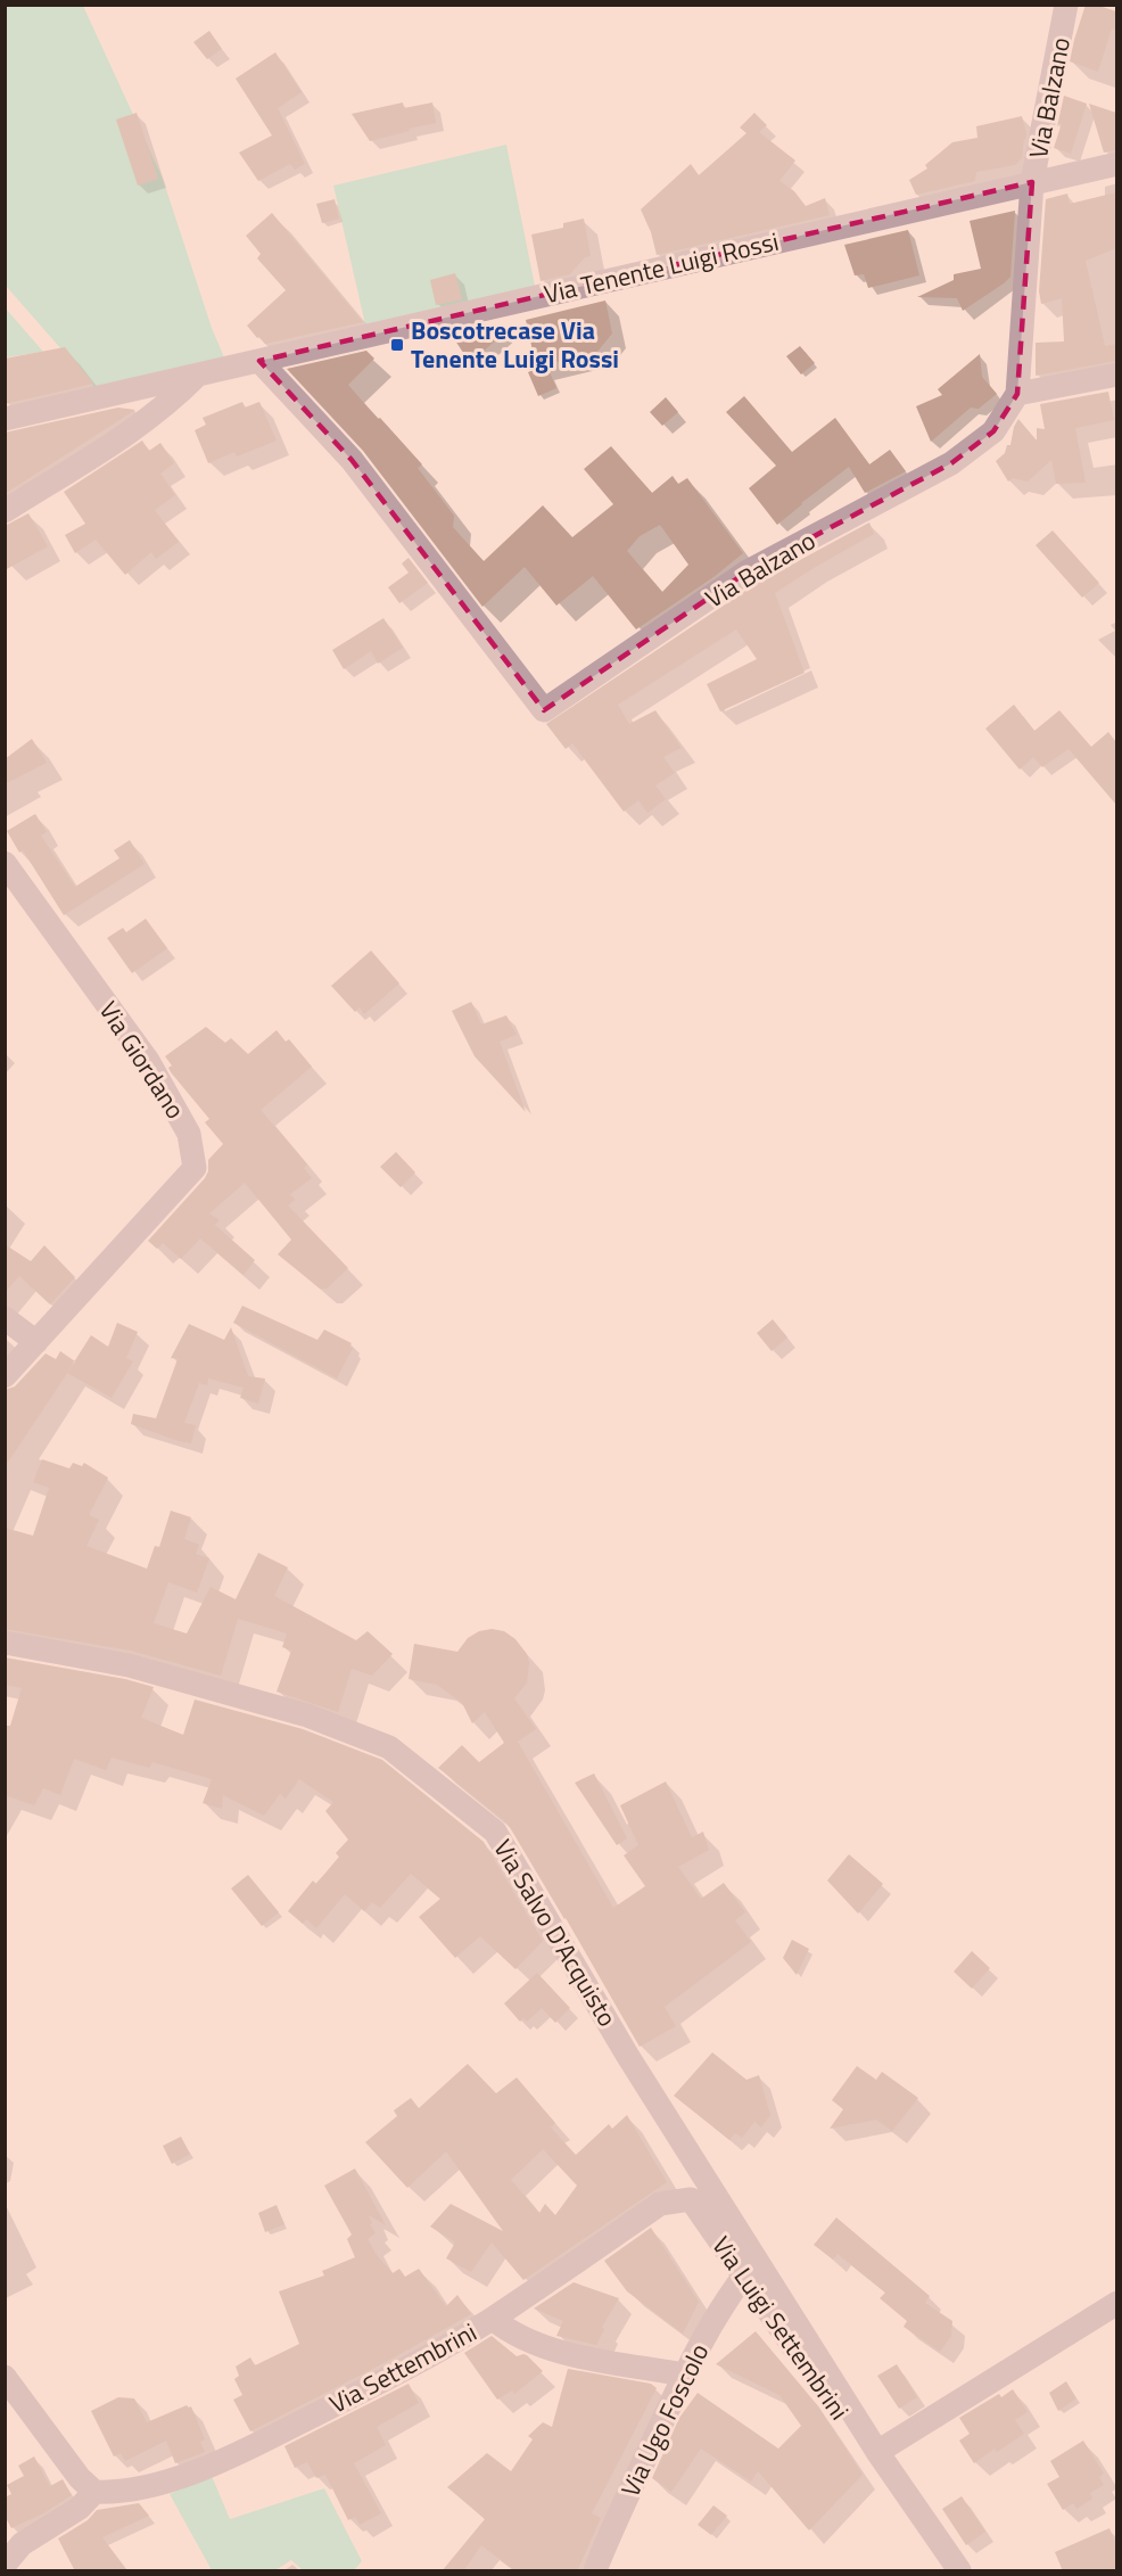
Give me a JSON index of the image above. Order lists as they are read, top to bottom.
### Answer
{
  "streets": {
    "street": [
      "Via Balzano",
      "Via Tenente Luigi Rossi",
      "Via Giordano",
      "Via Salvo D'Acquisto",
      "Via Luigi Settembrini",
      "Via Settembrini",
      "Via Ugo Foscolo"
    ]
  },
  "crossings": [
    ["Via Balzano", "Via Tenente Luigi Rossi"],
    ["Via Salvo D'Acquisto", "Via Luigi Settembrini"],
    ["Via Luigi Settembrini", "Via Settembrini"],
    ["Via Luigi Settembrini", "Via Ugo Foscolo"]
  ],
  "places": {
    "transit": ["Boscotrecase Via Tenente Luigi Rossi"]
  }
}
